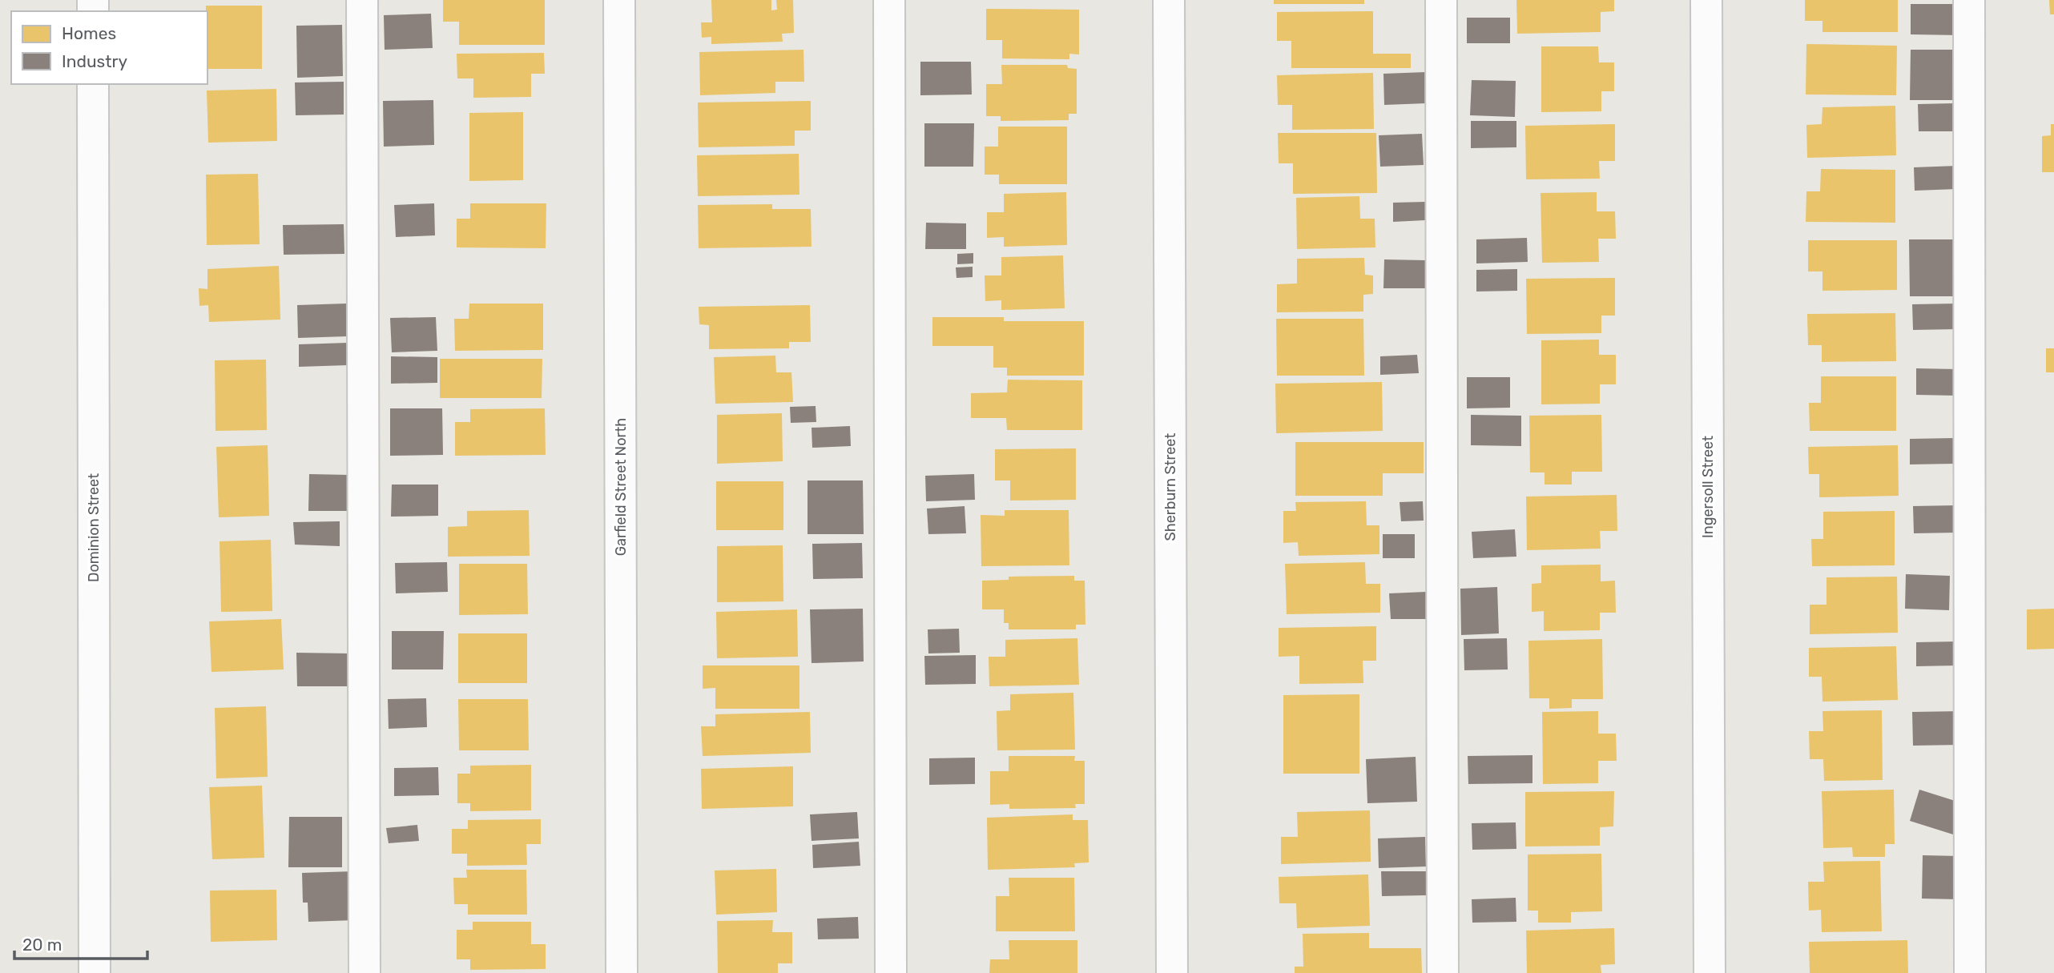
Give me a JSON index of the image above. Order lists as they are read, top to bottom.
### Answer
{
  "streets": {
    "street": [
      "Garfield Street North",
      "Sherburn Street",
      "Ingersoll Street",
      "Dominion Street"
    ]
  },
  "legend": ["Homes", "Industry"],
  "scale_bar": "20 m"
}
